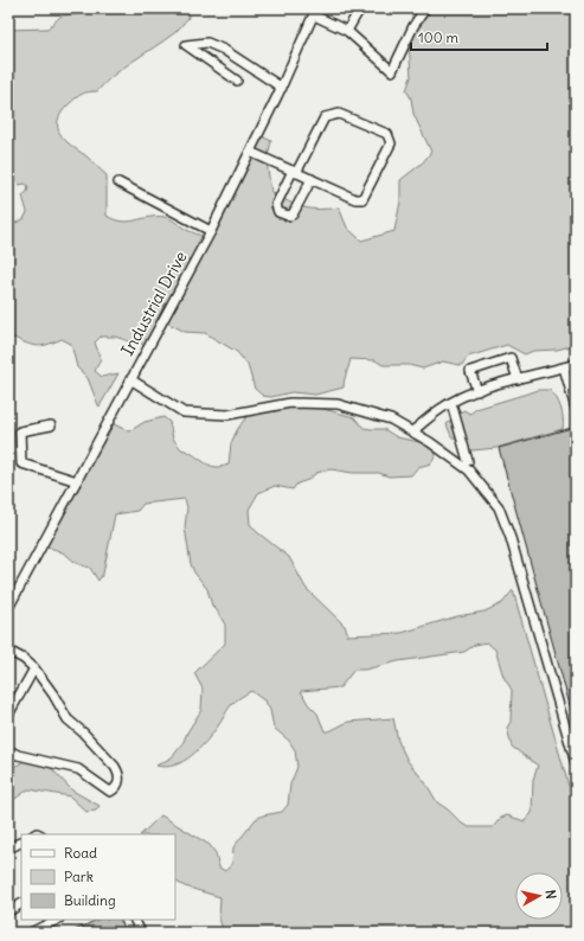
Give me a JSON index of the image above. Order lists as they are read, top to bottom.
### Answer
{
  "streets": {
    "street": ["Industrial Drive"]
  },
  "legend": ["Road", "Park", "Building"],
  "scale_bar": "100 m",
  "north": "right"
}
